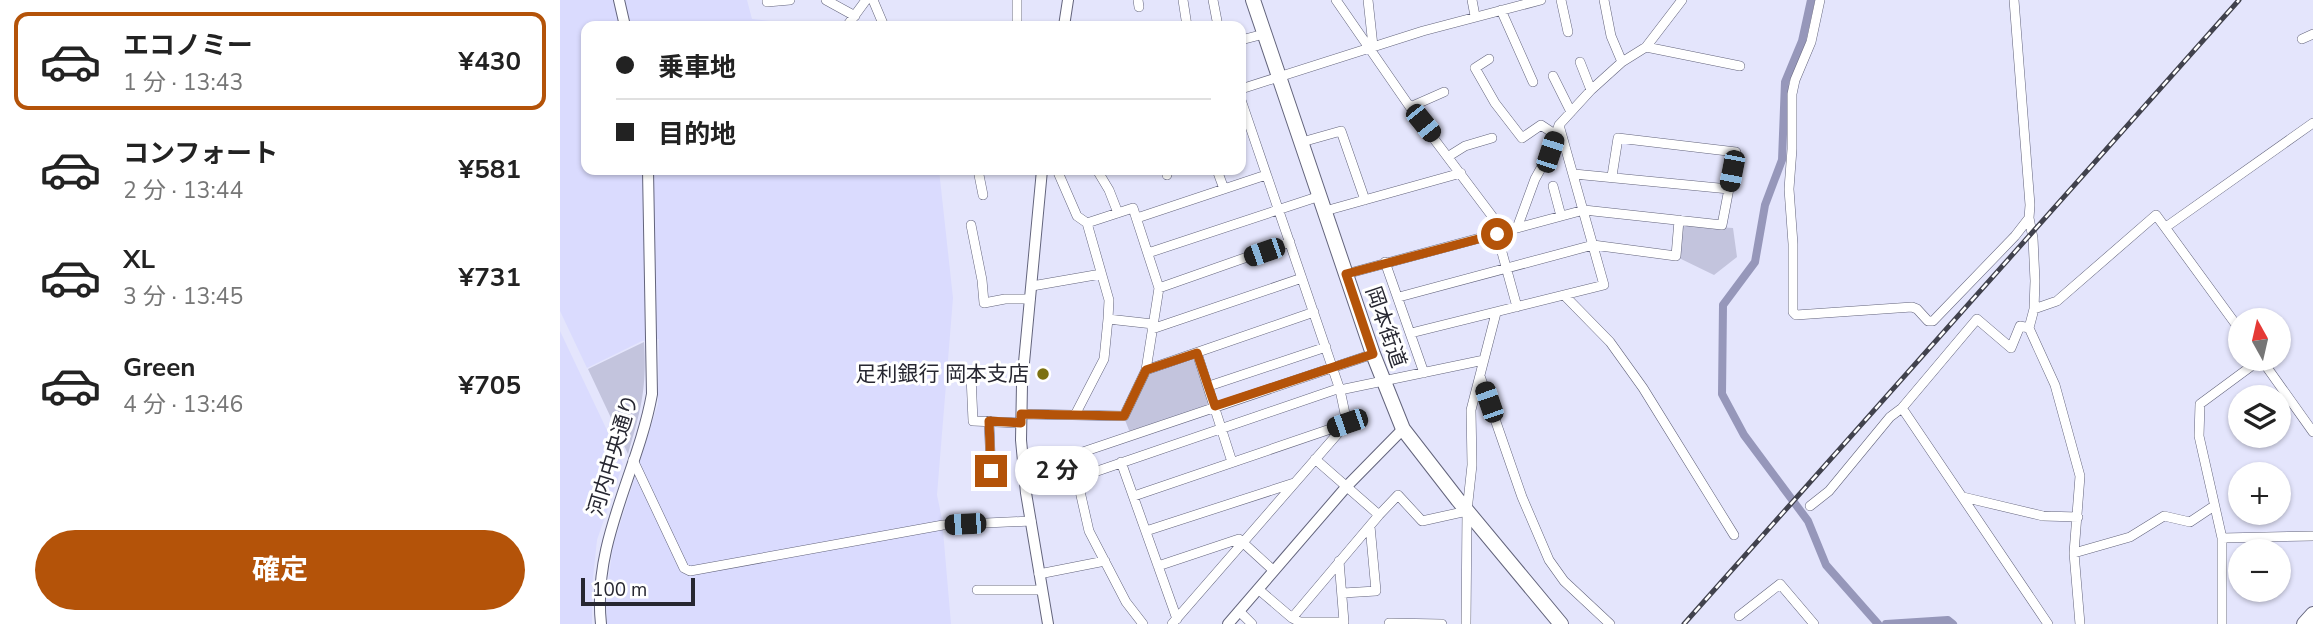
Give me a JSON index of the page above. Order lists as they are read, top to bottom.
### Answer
{
  "streets": {
    "main road": ["岡本街道"],
    "street": ["河内中央通り"]
  },
  "places": ["足利銀行 岡本支店"],
  "scale_bar": "100 m",
  "north": "top",
  "page": {
    "list": [
      {
        "name": "エコノミー",
        "note": "1 分 · 13:43",
        "value": "¥430"
      },
      {
        "name": "コンフォート",
        "note": "2 分 · 13:44",
        "value": "¥581"
      },
      {
        "name": "XL",
        "note": "3 分 · 13:45",
        "value": "¥731"
      },
      {
        "name": "Green",
        "note": "4 分 · 13:46",
        "value": "¥705"
      }
    ],
    "banner": ["乗車地", "目的地"],
    "map_buttons": ["+", "−"],
    "bubble": "2 分",
    "buttons": "確定",
    "scale": "100 m"
  }
}
